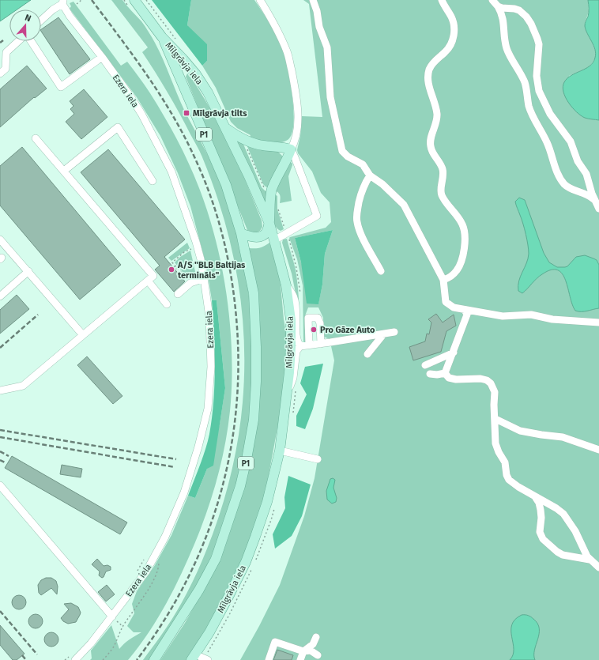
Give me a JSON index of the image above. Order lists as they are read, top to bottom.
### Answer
{
  "streets": {
    "main road": ["Mīlgrāvja iela", "P1"],
    "street": ["Ezera iela"]
  },
  "places": {
    "transit": ["Mīlgrāvja tilts"],
    "other": ["A/S \"BLB Baltijas termināls\"", "Pro Gāze Auto"]
  },
  "north": "top"
}
